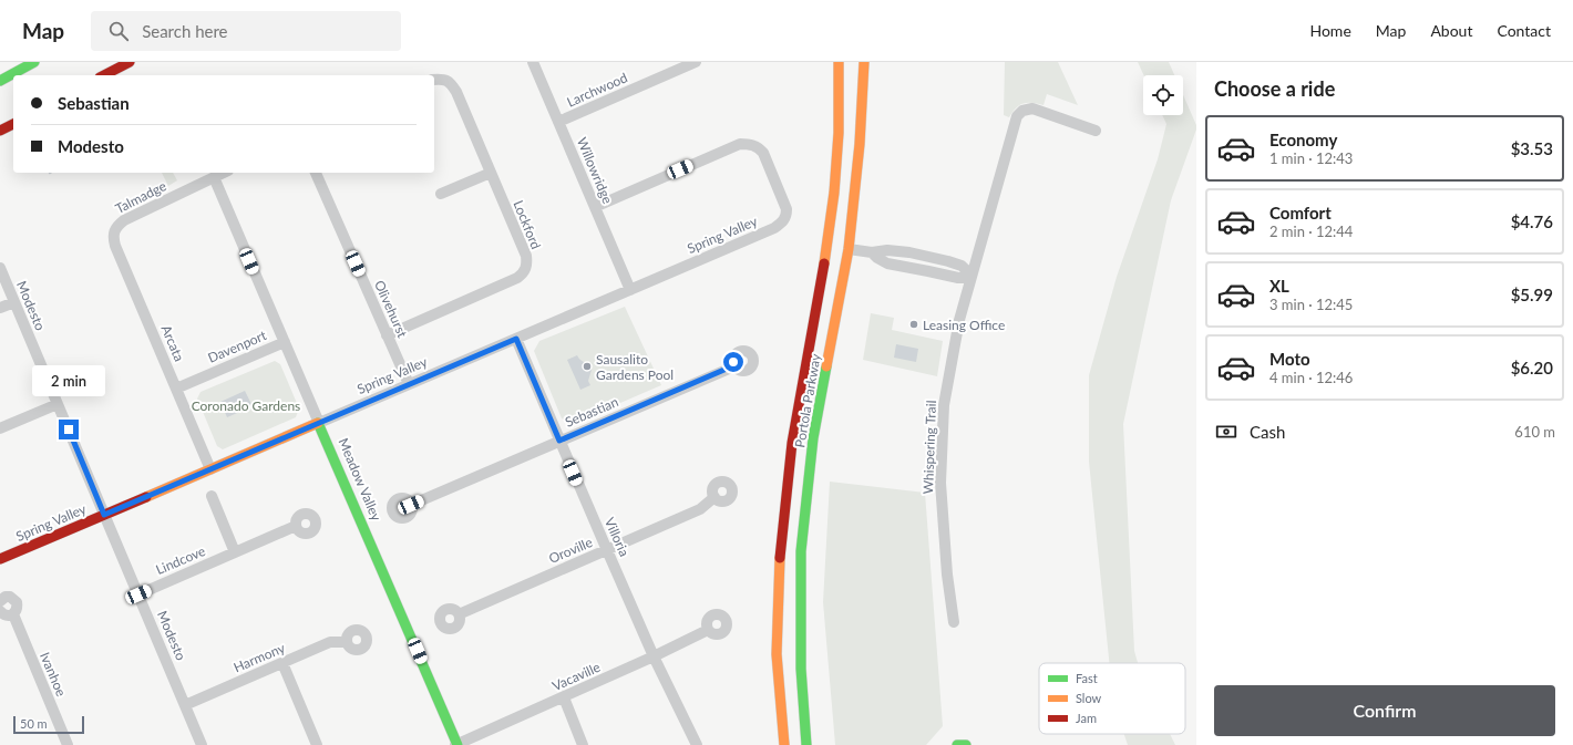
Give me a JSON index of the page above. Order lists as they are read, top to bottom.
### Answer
{
  "streets": {
    "main road": ["Spring Valley", "Portola Parkway", "Meadow Valley"],
    "street": [
      "Larchwood",
      "Willowridge",
      "Talmadge",
      "Lockford",
      "Modesto",
      "Olivehurst",
      "Arcata",
      "Davenport",
      "Sebastian",
      "Whispering Trail",
      "Villoria",
      "Oroville",
      "Lindcove",
      "Harmony",
      "Ivanhoe",
      "Vacaville"
    ]
  },
  "crossings": [
    ["Larchwood", "Willowridge"],
    ["Willowridge", "Spring Valley"],
    ["Talmadge", "Arcata"],
    ["Talmadge", "Meadow Valley"],
    ["Lockford", "Olivehurst"],
    ["Spring Valley", "Modesto"],
    ["Spring Valley", "Olivehurst"],
    ["Spring Valley", "Arcata"],
    ["Spring Valley", "Meadow Valley"],
    ["Spring Valley", "Villoria"],
    ["Modesto", "Lindcove"],
    ["Modesto", "Harmony"],
    ["Arcata", "Davenport"],
    ["Davenport", "Meadow Valley"],
    ["Sebastian", "Villoria"],
    ["Meadow Valley", "Vacaville"],
    ["Villoria", "Oroville"],
    ["Villoria", "Vacaville"]
  ],
  "parks": ["Coronado Gardens"],
  "places": ["Leasing Office", "Sausalito Gardens Pool"],
  "legend": ["Fast", "Slow", "Jam"],
  "scale_bar": "50 m",
  "page": {
    "header": "Map",
    "search": "Search here",
    "nav": [
      "Home",
      "Map",
      "About",
      "Contact"
    ],
    "heading": "Choose a ride",
    "banner": ["Sebastian", "Modesto"],
    "list": [
      {
        "name": "Economy",
        "note": "1 min · 12:43",
        "value": "$3.53"
      },
      {
        "name": "Comfort",
        "note": "2 min · 12:44",
        "value": "$4.76"
      },
      {
        "name": "XL",
        "note": "3 min · 12:45",
        "value": "$5.99"
      },
      {
        "name": "Moto",
        "note": "4 min · 12:46",
        "value": "$6.20"
      }
    ],
    "bubble": "2 min",
    "pay": ["Cash", "610 m"],
    "buttons": "Confirm",
    "scale": "50 m"
  }
}
